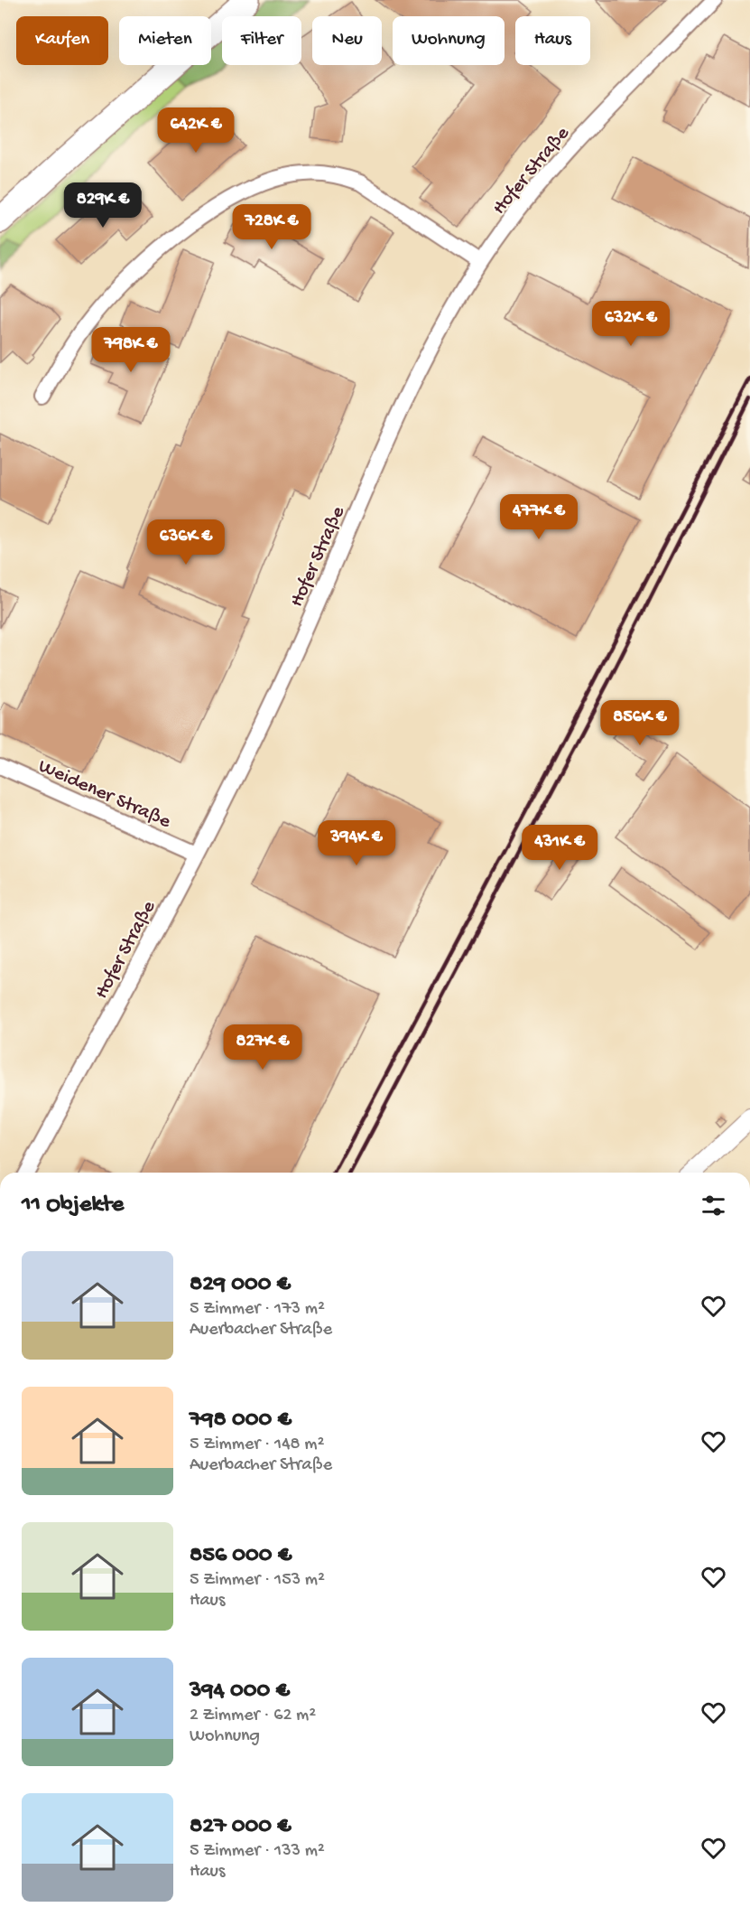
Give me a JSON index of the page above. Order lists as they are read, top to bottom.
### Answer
{
  "streets": {
    "street": ["Hofer Straße", "Weidener Straße"]
  },
  "crossings": [
    ["Hofer Straße", "Weidener Straße"]
  ],
  "page": {
    "chip": [
      "Kaufen",
      "Mieten",
      "Filter",
      "Neu",
      "Wohnung",
      "Haus"
    ],
    "price": [
      "642K €",
      "829K €",
      "728K €",
      "632K €",
      "798K €",
      "477K €",
      "636K €",
      "856K €",
      "394K €",
      "431K €",
      "827K €"
    ],
    "heading": "11 Objekte",
    "list": [
      {
        "name": "829 000 €",
        "note": "5 Zimmer · 173 m² · Auerbacher Straße"
      },
      {
        "name": "798 000 €",
        "note": "5 Zimmer · 148 m² · Auerbacher Straße"
      },
      {
        "name": "856 000 €",
        "note": "5 Zimmer · 153 m² · Haus"
      },
      {
        "name": "394 000 €",
        "note": "2 Zimmer · 62 m² · Wohnung"
      },
      {
        "name": "827 000 €",
        "note": "5 Zimmer · 133 m² · Haus"
      }
    ]
  }
}
